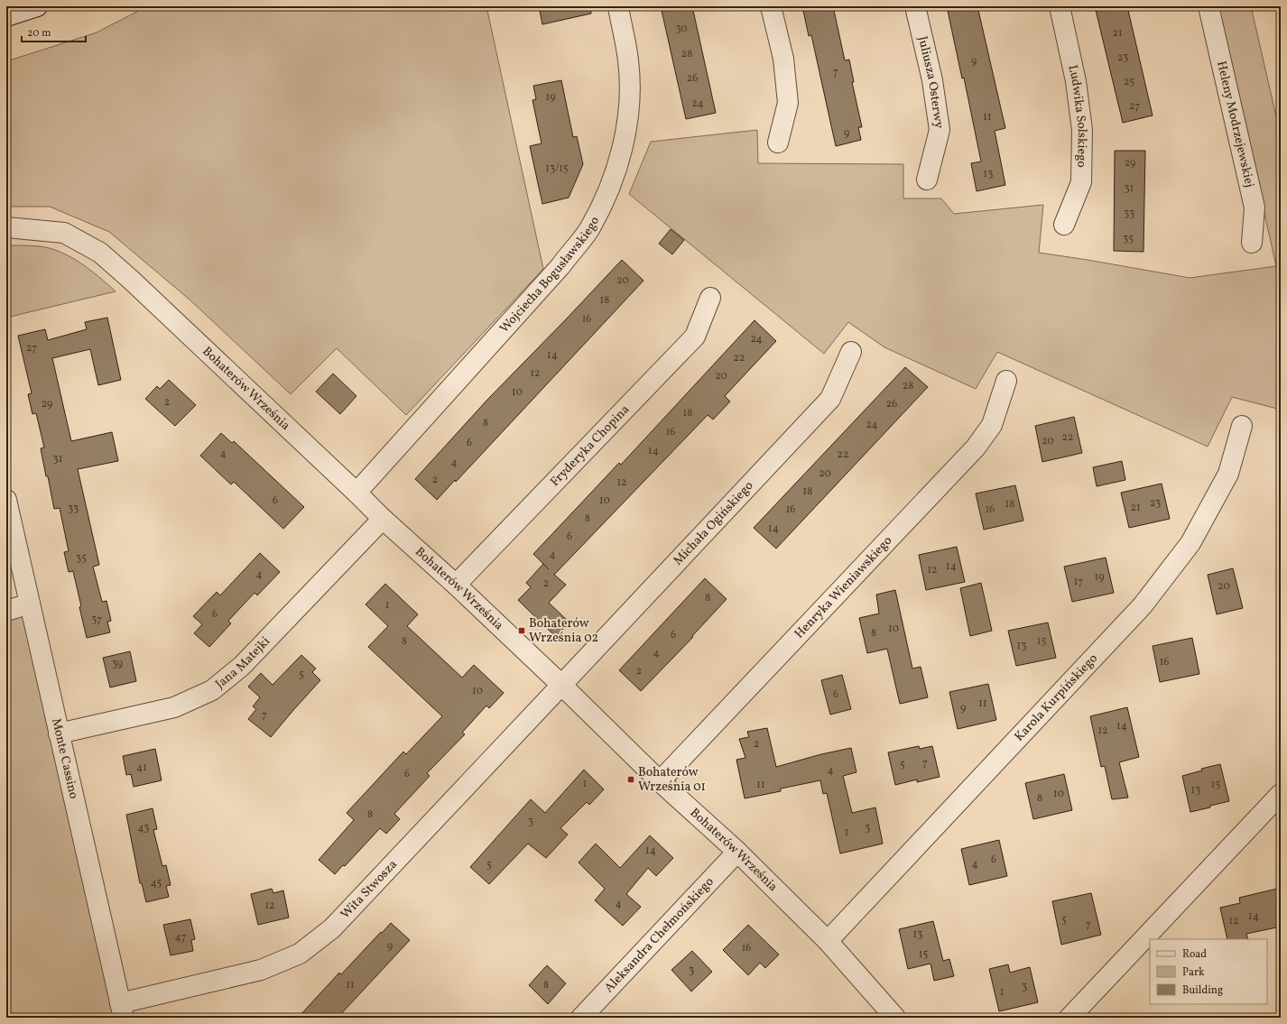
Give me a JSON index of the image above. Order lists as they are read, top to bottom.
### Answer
{
  "streets": {
    "street": [
      "Juliusza Osterwy",
      "Ludwika Solskiego",
      "Heleny Modrzejewskiej",
      "Wojciecha Bogusławskiego",
      "Bohaterów Września",
      "Fryderyka Chopina",
      "Michała Ogińskiego",
      "Henryka Wieniawskiego",
      "Jana Matejki",
      "Karola Kurpińskiego",
      "Monte Cassino",
      "Wita Stwosza",
      "Aleksandra Chełmońskiego"
    ]
  },
  "crossings": [
    ["Wojciecha Bogusławskiego", "Bohaterów Września"],
    ["Bohaterów Września", "Fryderyka Chopina"],
    ["Bohaterów Września", "Michała Ogińskiego"],
    ["Bohaterów Września", "Henryka Wieniawskiego"],
    ["Bohaterów Września", "Jana Matejki"],
    ["Bohaterów Września", "Karola Kurpińskiego"],
    ["Bohaterów Września", "Wita Stwosza"],
    ["Bohaterów Września", "Aleksandra Chełmońskiego"],
    ["Michała Ogińskiego", "Wita Stwosza"],
    ["Jana Matejki", "Monte Cassino"],
    ["Monte Cassino", "Wita Stwosza"]
  ],
  "places": {
    "transit": ["Bohaterów Września 02", "Bohaterów Września 01"]
  },
  "house_numbers": [
    "30",
    "21",
    "28",
    "23",
    "9",
    "7",
    "26",
    "25",
    "19",
    "24",
    "27",
    "11",
    "9",
    "29",
    "13/15",
    "13",
    "31",
    "33",
    "35",
    "20",
    "18",
    "16",
    "24",
    "27",
    "14",
    "22",
    "12",
    "20",
    "28",
    "10",
    "2",
    "29",
    "26",
    "18",
    "8",
    "24",
    "16",
    "22",
    "20",
    "6",
    "14",
    "4",
    "22",
    "31",
    "4",
    "20",
    "2",
    "12",
    "18",
    "6",
    "10",
    "23",
    "18",
    "21",
    "33",
    "16",
    "16",
    "8",
    "14",
    "6",
    "4",
    "35",
    "14",
    "12",
    "4",
    "19",
    "17",
    "2",
    "20",
    "8",
    "1",
    "6",
    "37",
    "10",
    "8",
    "6",
    "8",
    "15",
    "13",
    "4",
    "16",
    "39",
    "2",
    "5",
    "10",
    "6",
    "11",
    "9",
    "7",
    "14",
    "12",
    "2",
    "7",
    "5",
    "41",
    "4",
    "6",
    "1",
    "11",
    "15",
    "13",
    "10",
    "8",
    "8",
    "3",
    "43",
    "3",
    "1",
    "14",
    "6",
    "4",
    "5",
    "45",
    "4",
    "12",
    "14",
    "5",
    "12",
    "7",
    "13",
    "47",
    "9",
    "16",
    "15",
    "3",
    "11",
    "8",
    "3",
    "1"
  ],
  "legend": ["Road", "Park", "Building"],
  "scale_bar": "20 m"
}
